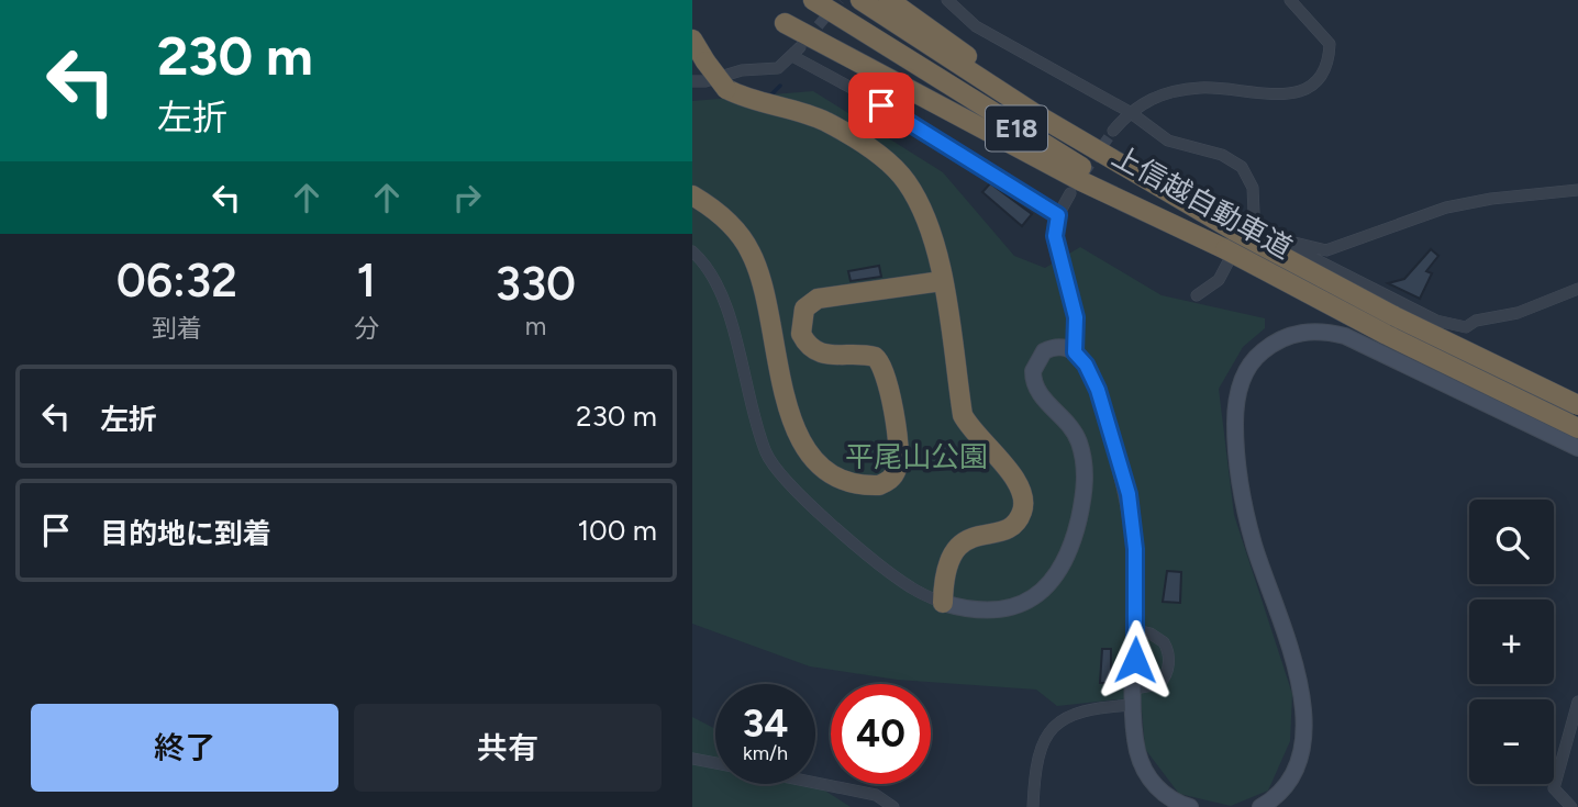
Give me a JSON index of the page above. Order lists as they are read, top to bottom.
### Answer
{
  "streets": {
    "highway": ["E18", "上信越自動車道"]
  },
  "parks": ["平尾山公園"],
  "page": {
    "turn": ["230 m", "左折"],
    "eta": [
      "06:32",
      "到着",
      "1",
      "分",
      "330",
      "m"
    ],
    "list": [
      {
        "name": "左折",
        "value": "230 m"
      },
      {
        "name": "目的地に到着",
        "value": "100 m"
      }
    ],
    "map_buttons": ["+", "−"],
    "speed": "34 km/h",
    "limit": "40",
    "buttons": ["終了", "共有"]
  }
}
